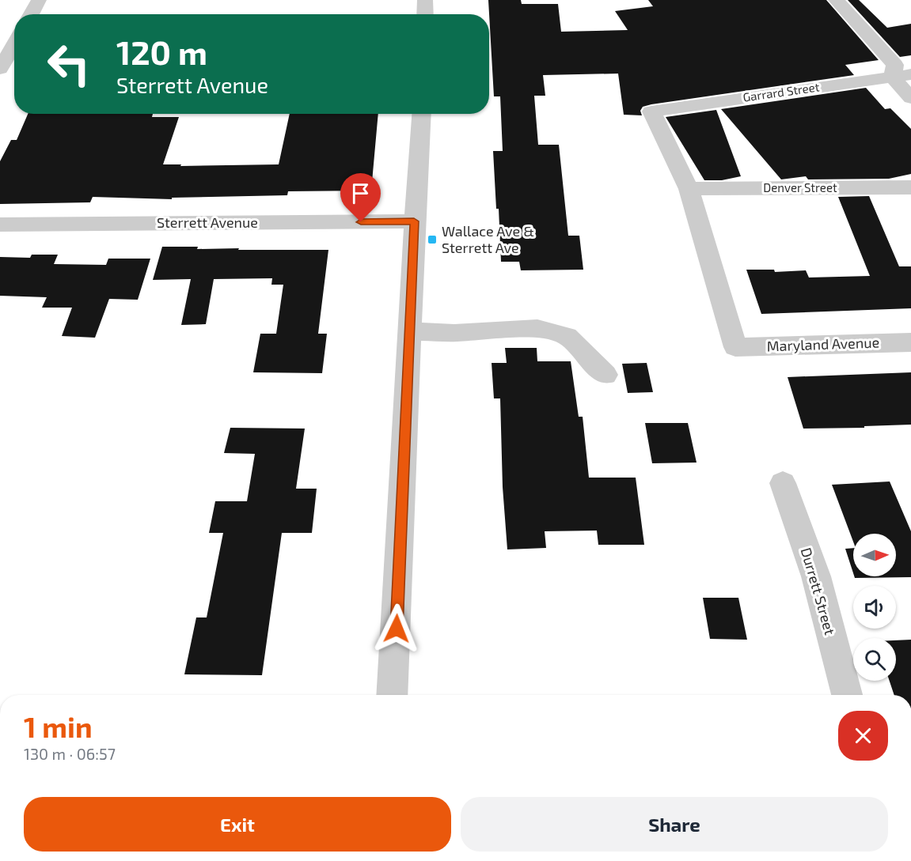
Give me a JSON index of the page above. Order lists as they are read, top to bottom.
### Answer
{
  "streets": {
    "street": [
      "Garrard Street",
      "Denver Street",
      "Sterrett Avenue",
      "Maryland Avenue",
      "Durrett Street"
    ]
  },
  "crossings": [
    ["Garrard Street", "Denver Street"],
    ["Garrard Street", "Maryland Avenue"],
    ["Denver Street", "Maryland Avenue"]
  ],
  "places": {
    "transit": ["Wallace Ave & Sterrett Ave"]
  },
  "north": "right",
  "page": {
    "turn": ["120 m", "Sterrett Avenue"],
    "heading": ["1 min", "130 m · 06:57"],
    "buttons": ["Exit", "Share"]
  }
}
